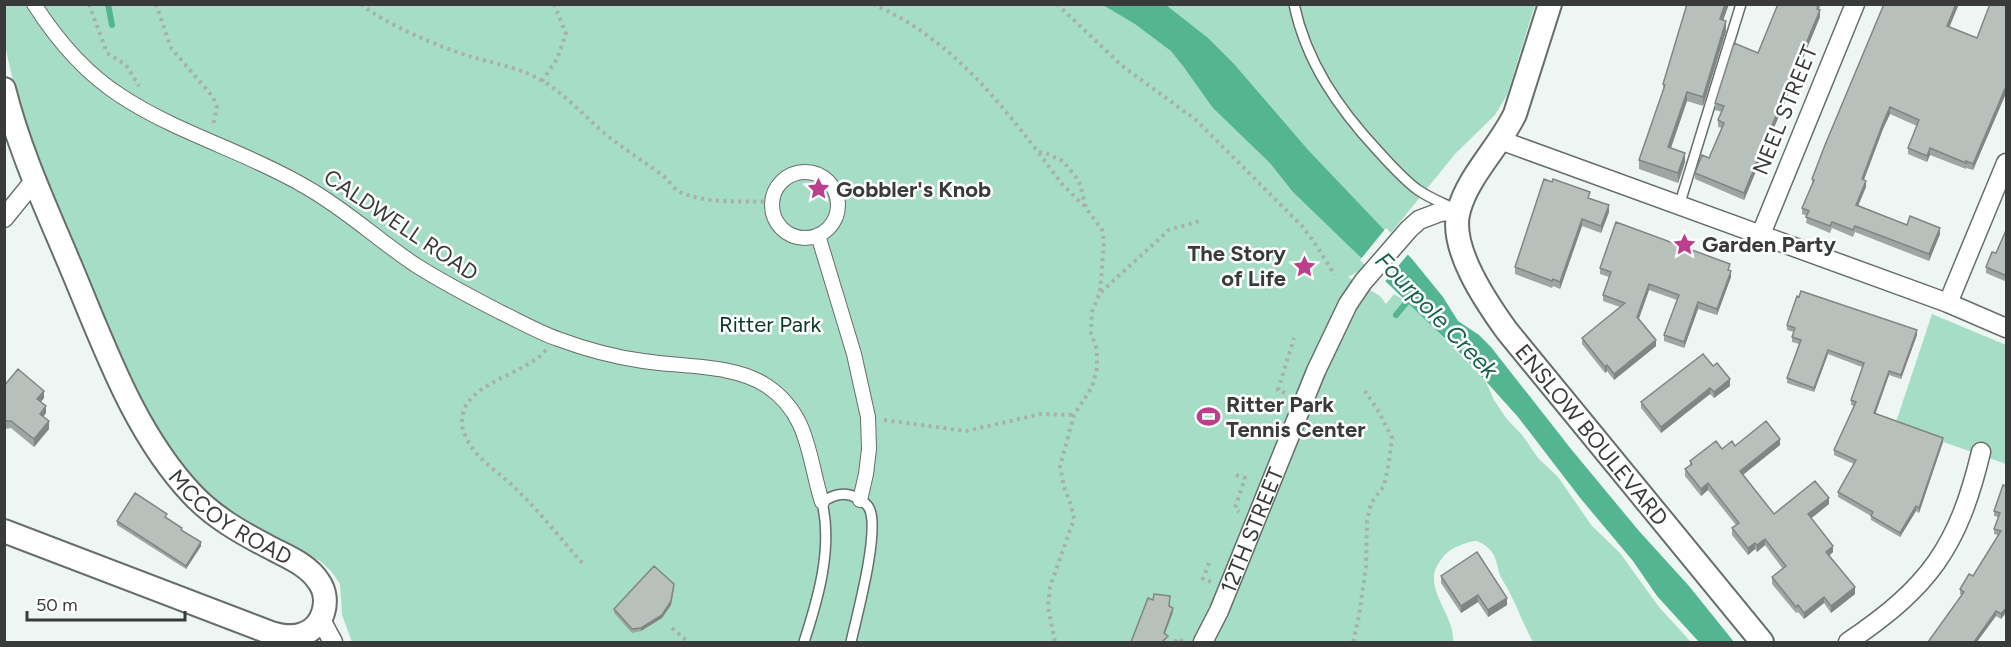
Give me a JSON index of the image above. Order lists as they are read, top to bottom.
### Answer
{
  "streets": {
    "street": [
      "NEEL STREET",
      "CALDWELL ROAD",
      "ENSLOW BOULEVARD",
      "MCCOY ROAD",
      "12TH STREET"
    ]
  },
  "crossings": [
    ["ENSLOW BOULEVARD", "12TH STREET"]
  ],
  "water": ["Fourpole Creek"],
  "parks": ["Ritter Park"],
  "places": {
    "place": ["Gobbler's Knob", "Garden Party", "The Story of Life"],
    "sports": ["Ritter Park Tennis Center"]
  },
  "scale_bar": "50 m"
}
